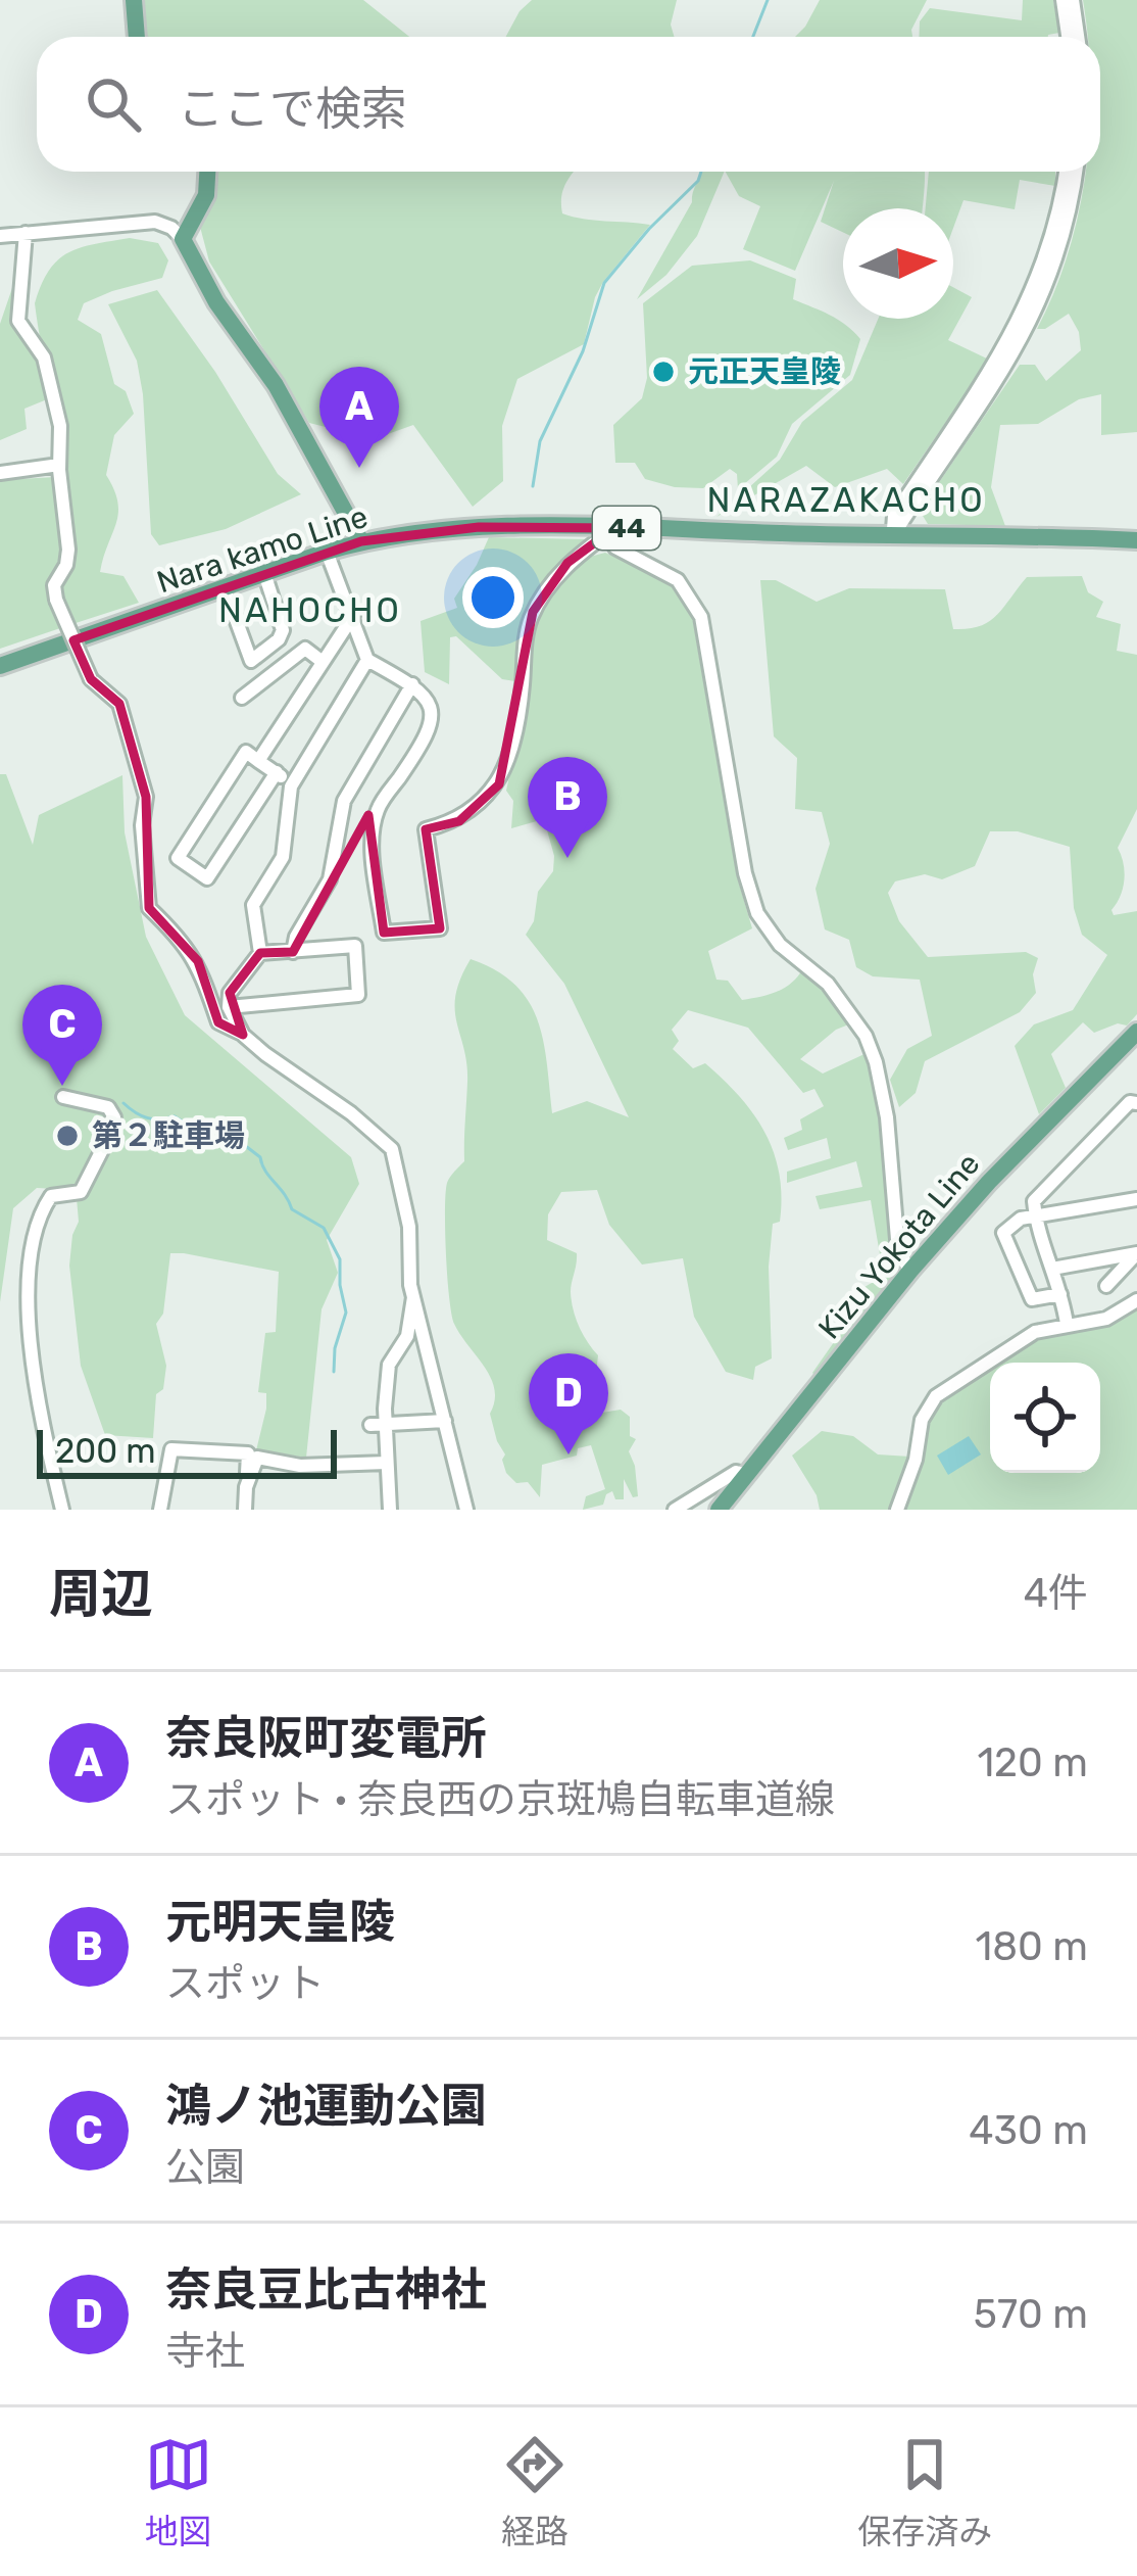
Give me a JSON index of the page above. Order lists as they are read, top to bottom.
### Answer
{
  "streets": {
    "main road": ["44", "Nara kamo Line", "Kizu Yokota Line"]
  },
  "districts": ["NARAZAKACHO", "NAHOCHO"],
  "places": ["元正天皇陵", "第２駐車場"],
  "scale_bar": "200 m",
  "north": "right",
  "page": {
    "search": "ここで検索",
    "pins": [
      "A",
      "B",
      "C",
      "D"
    ],
    "scale": "200 m",
    "heading": ["周辺", "4件"],
    "list": [
      {
        "mark": "A",
        "name": "奈良阪町変電所",
        "note": "スポット · 奈良西の京斑鳩自転車道線",
        "value": "120 m"
      },
      {
        "mark": "B",
        "name": "元明天皇陵",
        "note": "スポット",
        "value": "180 m"
      },
      {
        "mark": "C",
        "name": "鴻ノ池運動公園",
        "note": "公園",
        "value": "430 m"
      },
      {
        "mark": "D",
        "name": "奈良豆比古神社",
        "note": "寺社",
        "value": "570 m"
      }
    ],
    "nav": ["地図", "経路", "保存済み"]
  }
}
